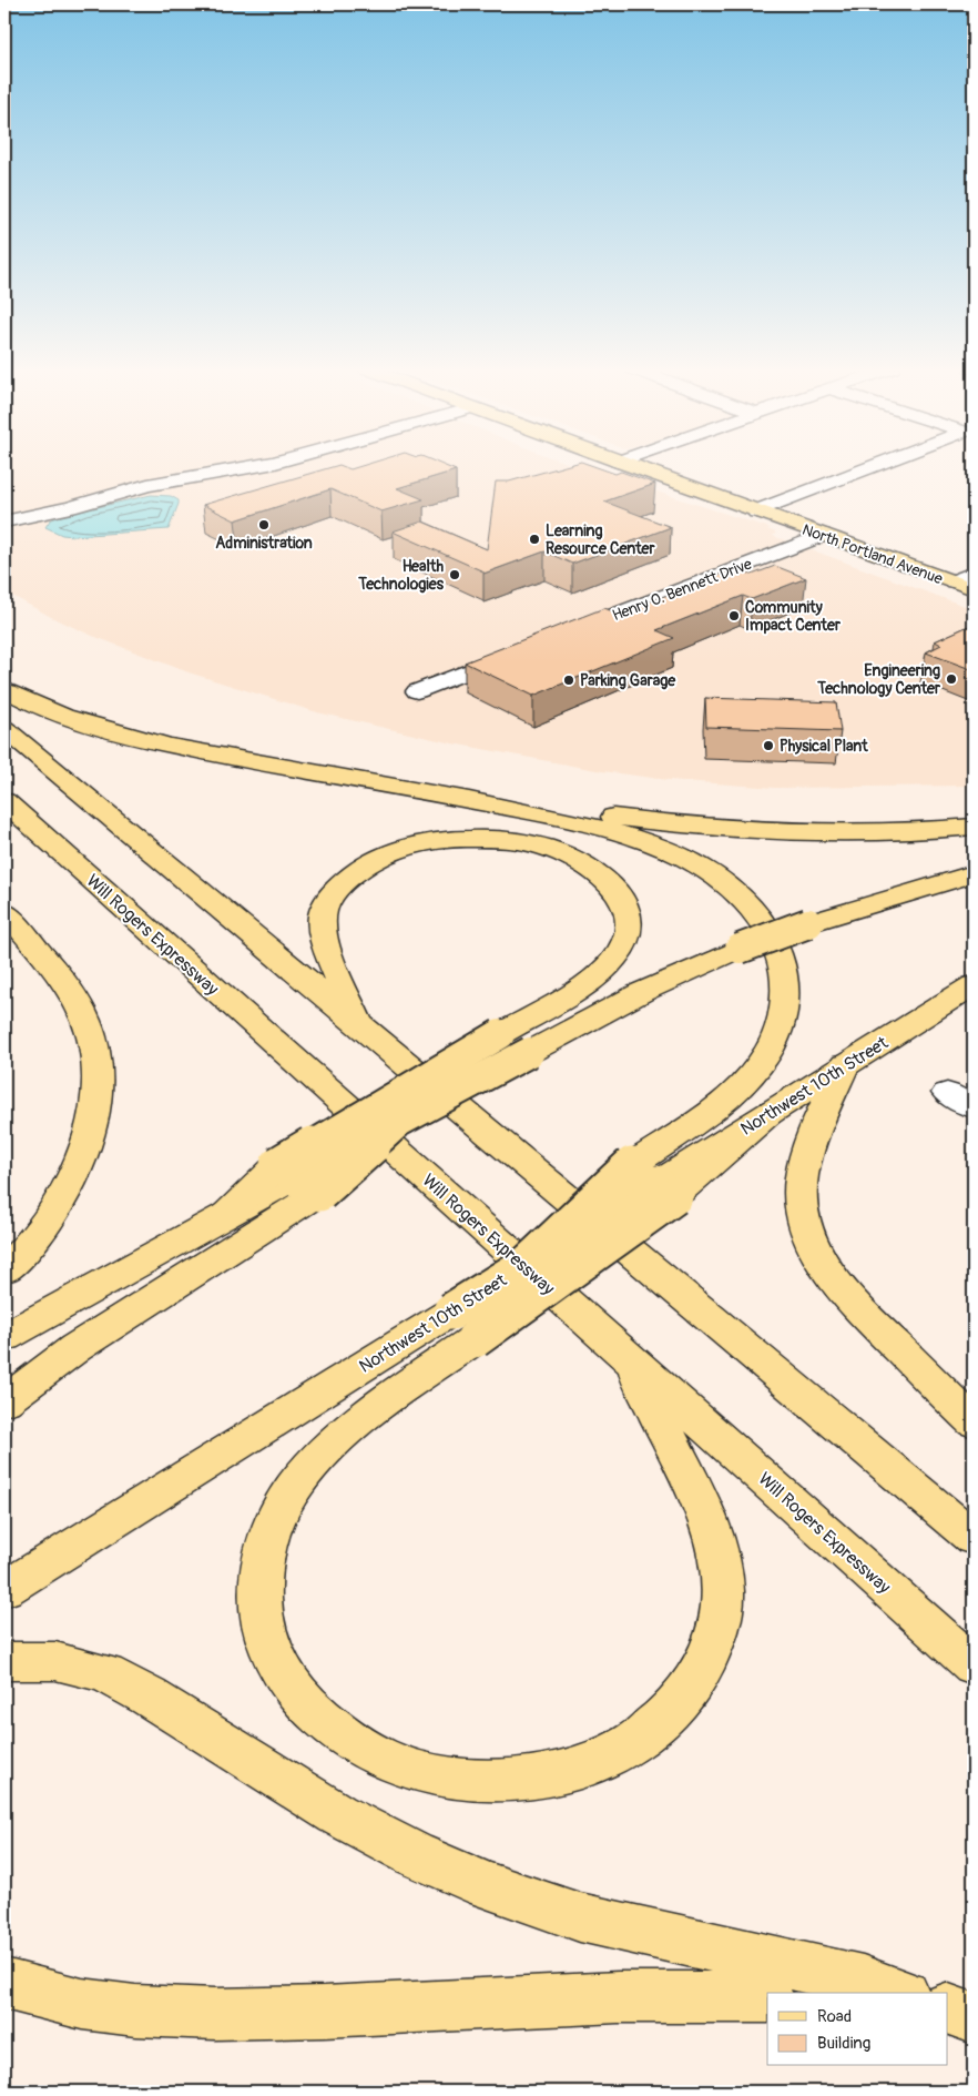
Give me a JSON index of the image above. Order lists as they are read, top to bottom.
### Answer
{
  "streets": {
    "main road": ["North Portland Avenue", "Will Rogers Expressway", "Northwest 10th Street"],
    "street": ["Henry O. Bennett Drive"]
  },
  "crossings": [
    ["North Portland Avenue", "Henry O. Bennett Drive"]
  ],
  "places": [
    "Administration",
    "Learning Resource Center",
    "Health Technologies",
    "Community Impact Center",
    "Engineering Technology Center",
    "Parking Garage",
    "Physical Plant"
  ],
  "legend": ["Road", "Building"]
}
